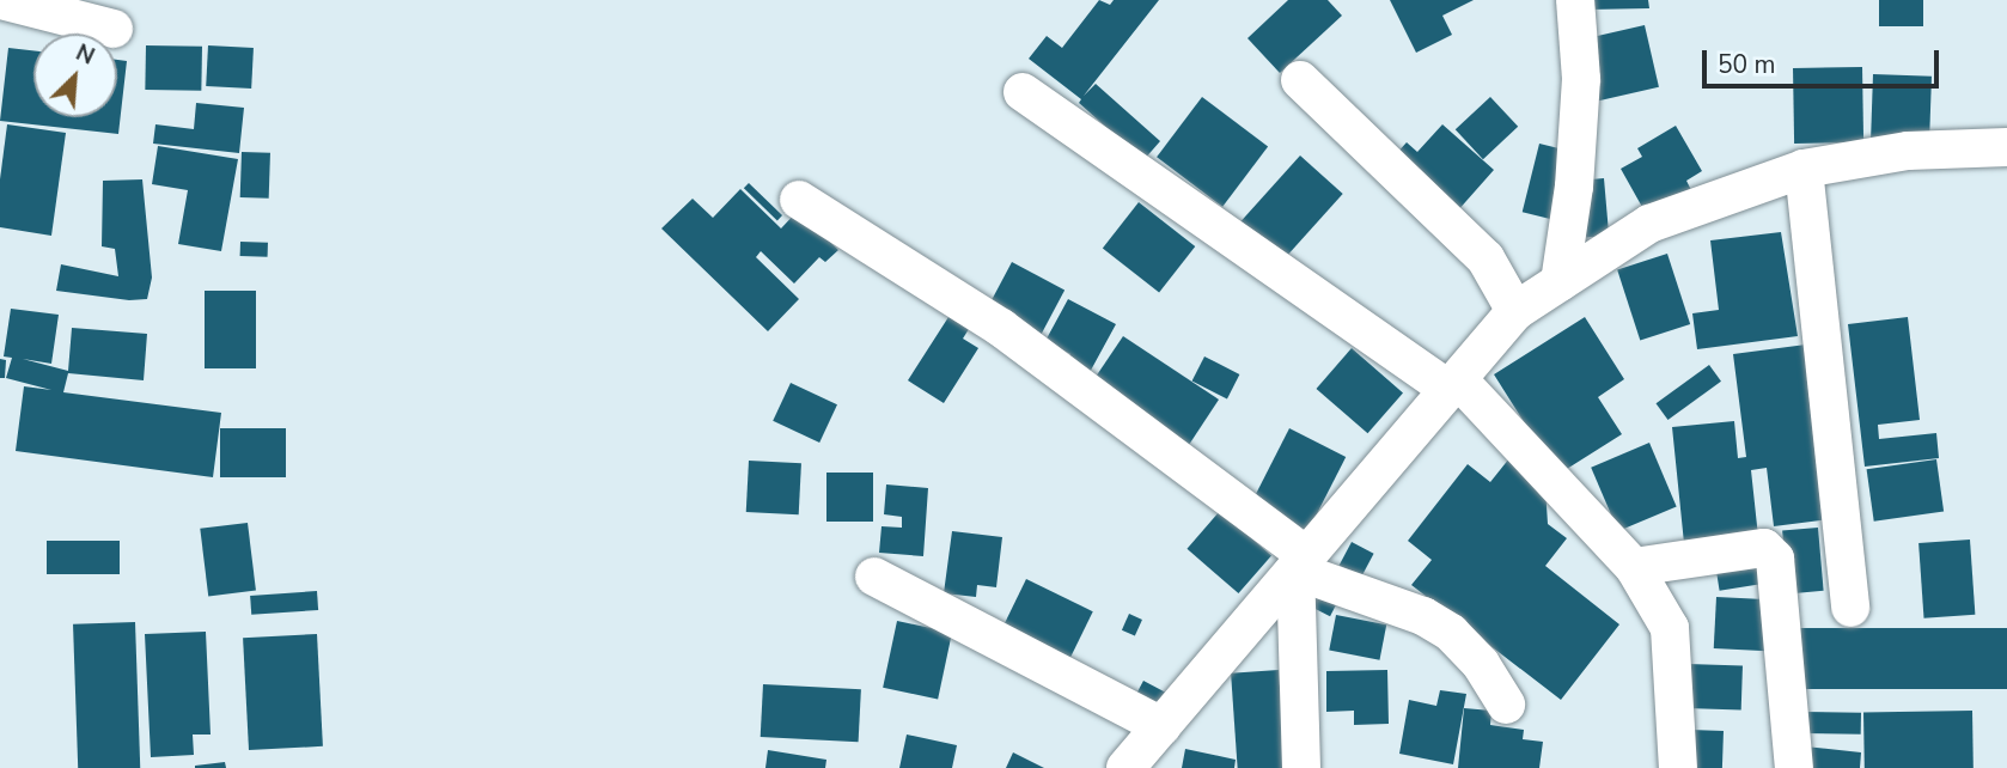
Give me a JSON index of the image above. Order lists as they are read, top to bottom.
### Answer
{
  "scale_bar": "50 m",
  "north": "top right"
}
